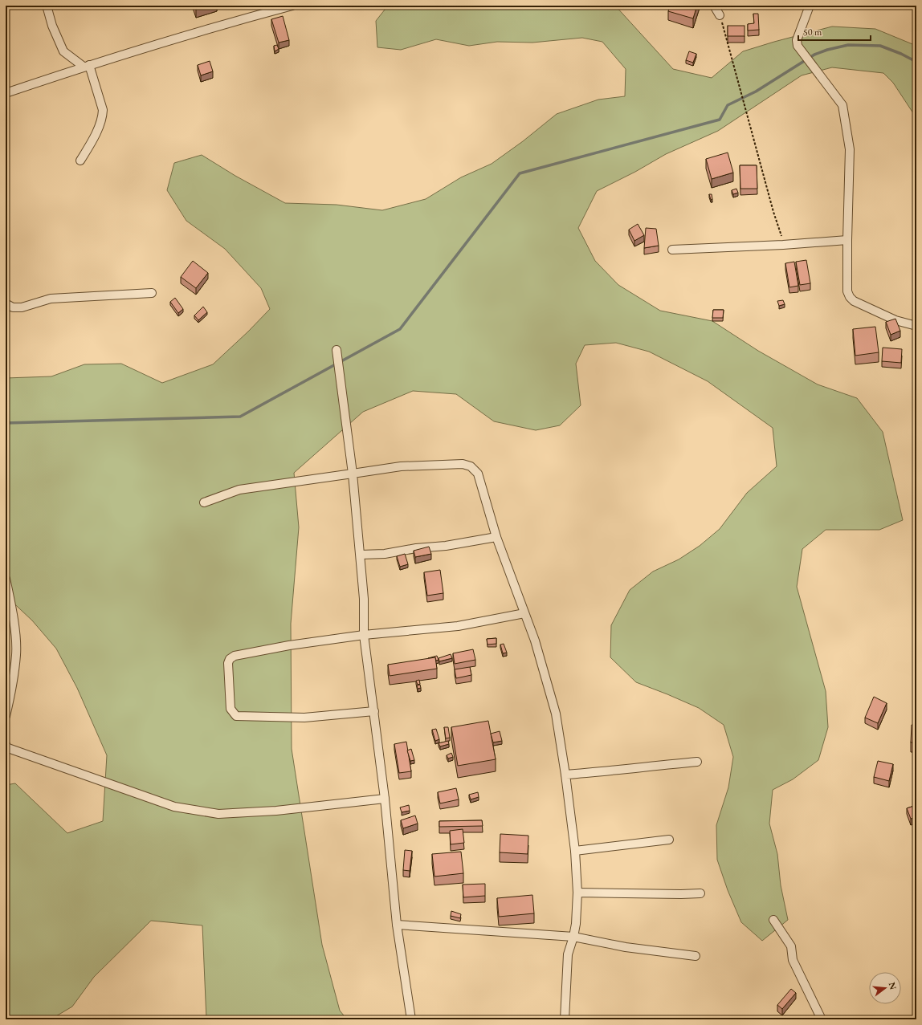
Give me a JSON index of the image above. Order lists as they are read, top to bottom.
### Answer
{
  "scale_bar": "50 m",
  "north": "right"
}
